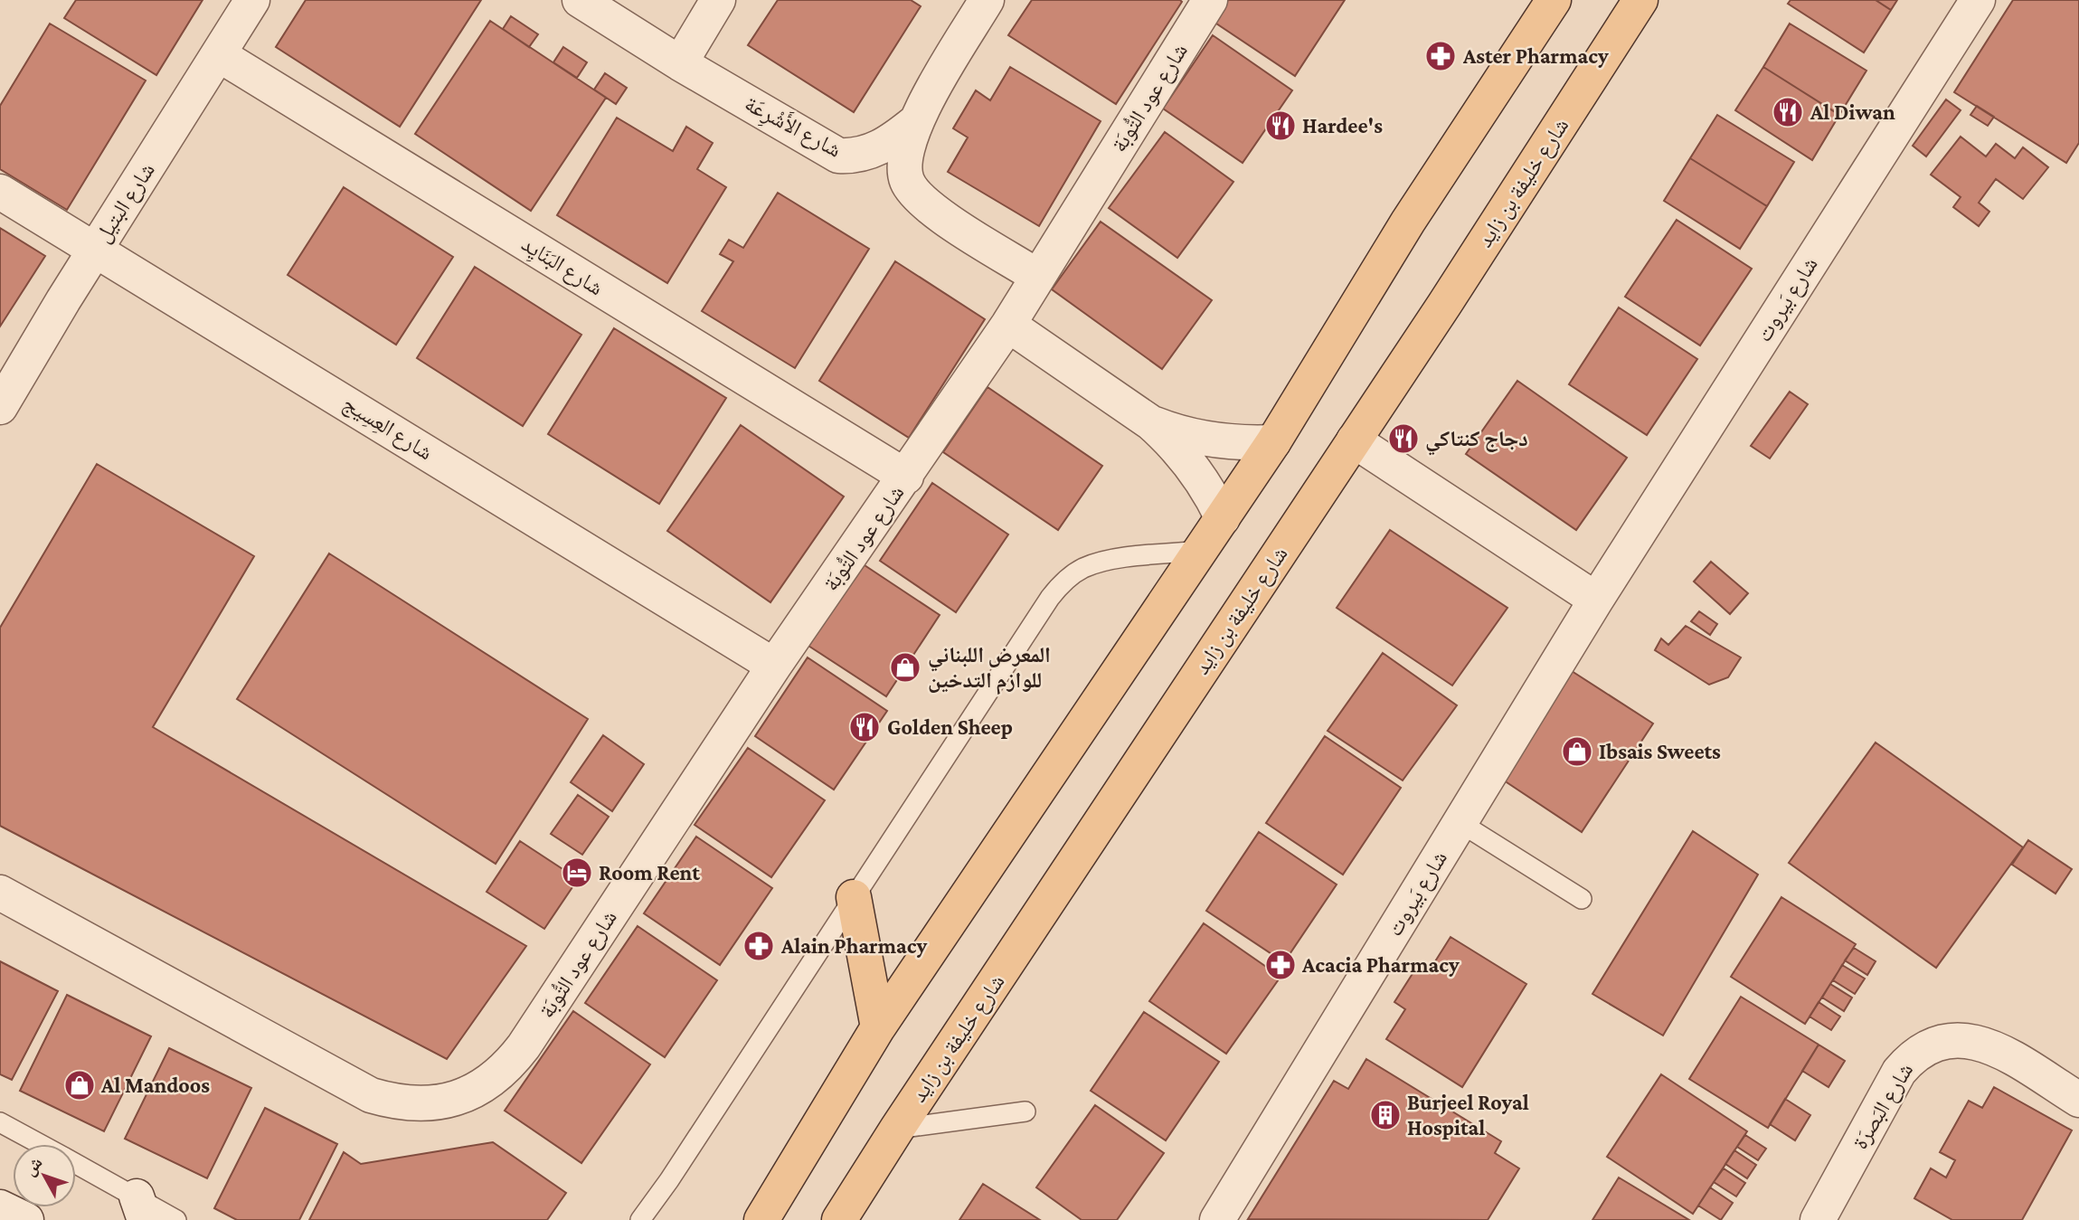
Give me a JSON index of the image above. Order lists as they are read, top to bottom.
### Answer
{
  "streets": {
    "main road": ["شارع خليفة بن زايد"],
    "street": [
      "شارع عود التُّوبَة",
      "شارع الأَشْرِعَة",
      "شارع البتيل",
      "شارع البَنَايِد",
      "شارع بَيروت",
      "شارع العِسِيج",
      "شارع البَصرَة"
    ]
  },
  "crossings": [
    ["شارع عود التُّوبَة", "شارع البَنَايِد"],
    ["شارع عود التُّوبَة", "شارع العِسِيج"],
    ["شارع البتيل", "شارع البَنَايِد"],
    ["شارع البتيل", "شارع العِسِيج"]
  ],
  "places": {
    "pharmacy": ["Aster Pharmacy", "Alain Pharmacy", "Acacia Pharmacy"],
    "restaurant": [
      "Al Diwan",
      "Hardee's",
      "دجاج كنتاكي",
      "Golden Sheep"
    ],
    "shop": ["المعرض اللبناني للوازم التدخين", "Ibsais Sweets", "Al Mandoos"],
    "hotel": ["Room Rent"],
    "building": ["Burjeel Royal Hospital"]
  },
  "north": "top left"
}
